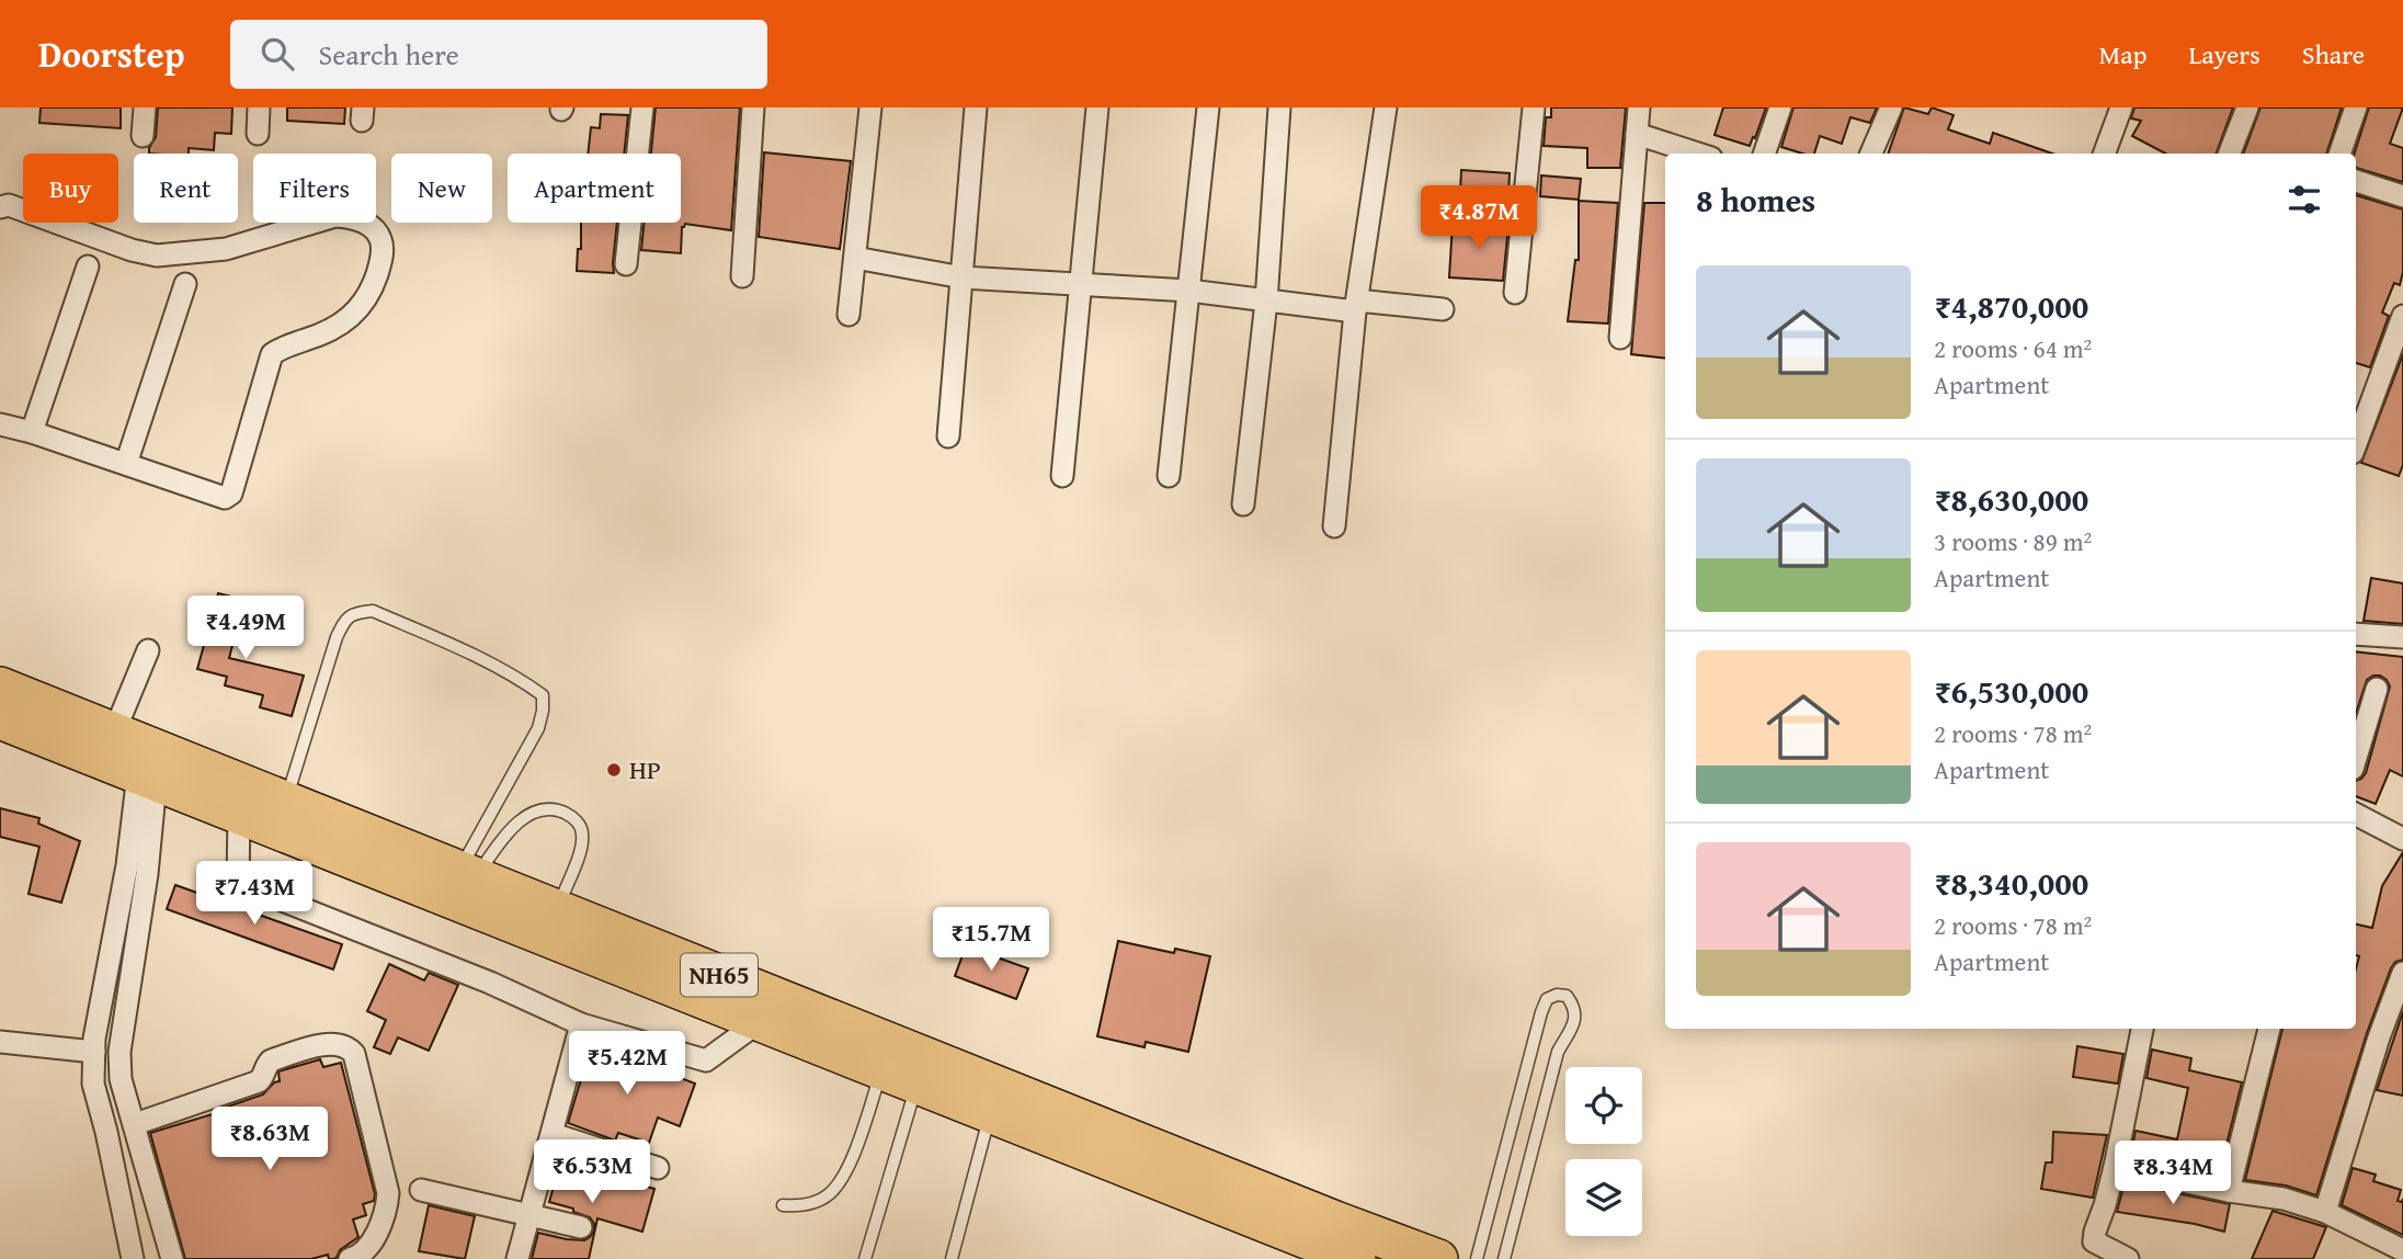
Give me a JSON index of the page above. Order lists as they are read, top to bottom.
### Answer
{
  "streets": {
    "highway": ["NH65"]
  },
  "places": ["HP"],
  "page": {
    "header": "Doorstep",
    "search": "Search here",
    "nav": ["Map", "Layers", "Share"],
    "chip": [
      "Buy",
      "Rent",
      "Filters",
      "New",
      "Apartment"
    ],
    "heading": "8 homes",
    "price": [
      "₹4.87M",
      "₹4.49M",
      "₹7.43M",
      "₹15.7M",
      "₹5.42M",
      "₹8.63M",
      "₹6.53M",
      "₹8.34M"
    ],
    "list": [
      {
        "name": "₹4,870,000",
        "note": "2 rooms · 64 m² · Apartment"
      },
      {
        "name": "₹8,630,000",
        "note": "3 rooms · 89 m² · Apartment"
      },
      {
        "name": "₹6,530,000",
        "note": "2 rooms · 78 m² · Apartment"
      },
      {
        "name": "₹8,340,000",
        "note": "2 rooms · 78 m² · Apartment"
      }
    ]
  }
}
